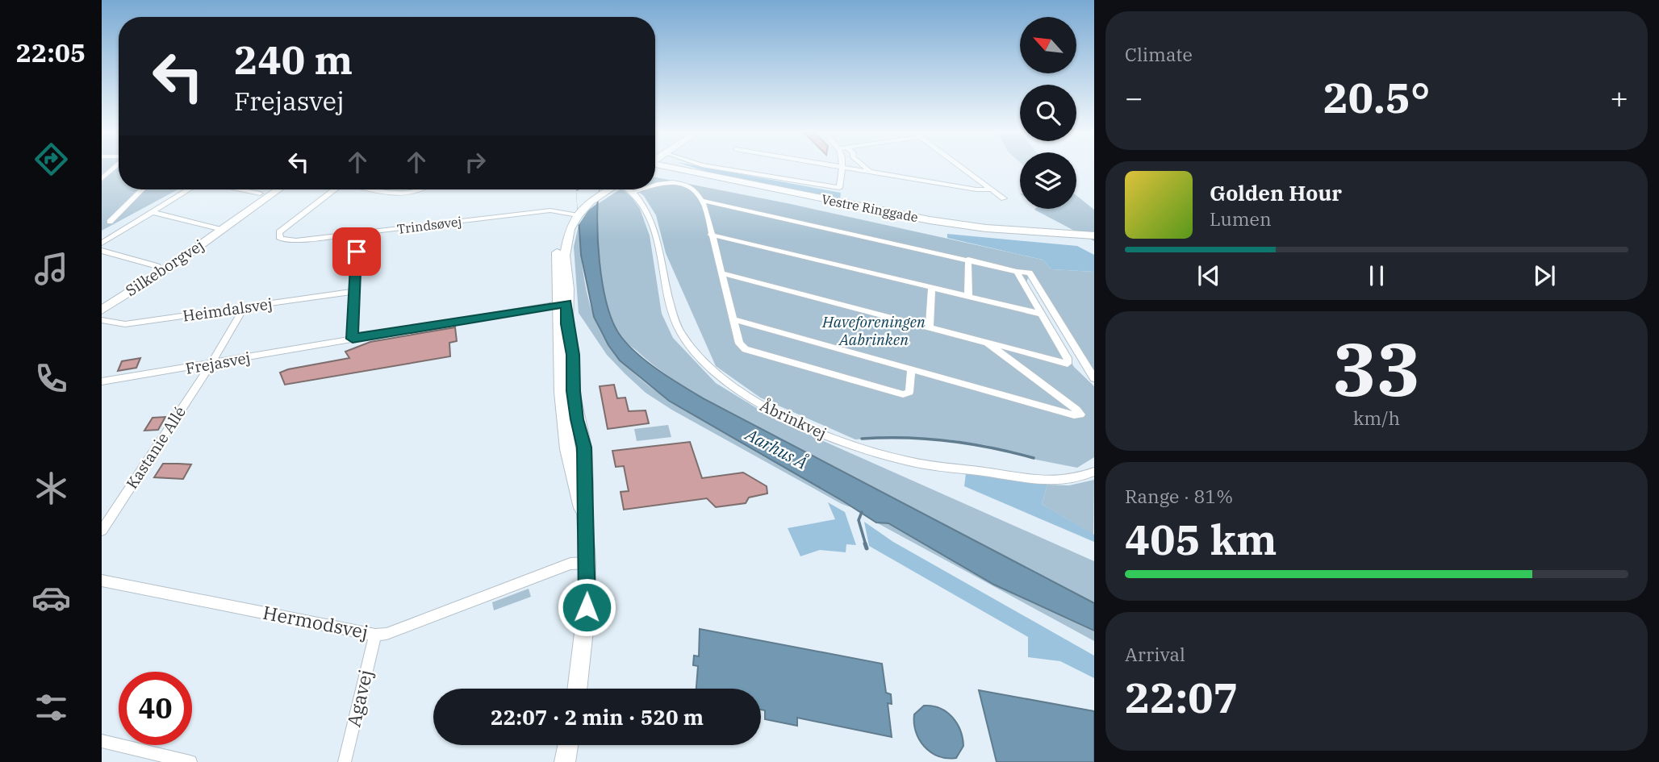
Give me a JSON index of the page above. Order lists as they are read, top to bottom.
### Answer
{
  "streets": {
    "street": [
      "Vestre Ringgade",
      "Trindsøvej",
      "Silkeborgvej",
      "Heimdalsvej",
      "Frejasvej",
      "Åbrinkvej",
      "Kastanie Allé",
      "Hermodsvej",
      "Agavej"
    ]
  },
  "crossings": [
    ["Heimdalsvej", "Kastanie Allé"],
    ["Frejasvej", "Kastanie Allé"],
    ["Hermodsvej", "Agavej"]
  ],
  "water": ["Aarhus Å"],
  "parks": ["Haveforeningen Aabrinken"],
  "north": "top left",
  "page": {
    "tabs": "22:05",
    "tile": [
      "Climate",
      ["33", "km/h"],
      ["Range · 81%", "405 km"],
      ["Arrival", "22:07"]
    ],
    "turn": ["240 m", "Frejasvej"],
    "heat": ["−", "20.5°", "+"],
    "song": ["Golden Hour", "Lumen"],
    "limit": "40",
    "trip": "22:07 · 2 min · 520 m"
  }
}
